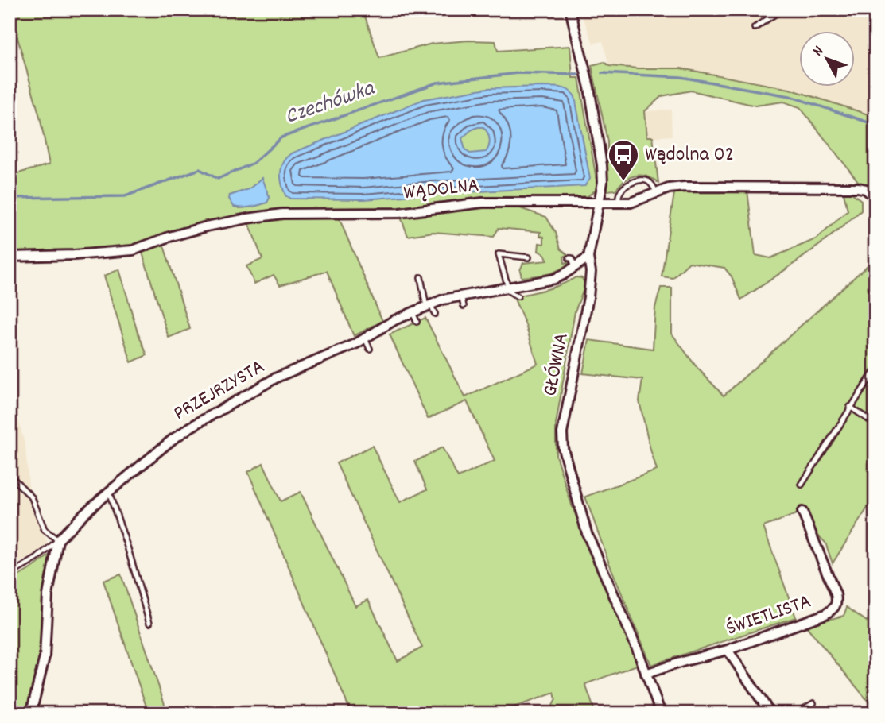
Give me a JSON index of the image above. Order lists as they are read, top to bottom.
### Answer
{
  "streets": {
    "street": [
      "WĄDOLNA",
      "GŁÓWNA",
      "PRZEJRZYSTA",
      "ŚWIETLISTA"
    ]
  },
  "crossings": [
    ["WĄDOLNA", "GŁÓWNA"],
    ["GŁÓWNA", "PRZEJRZYSTA"],
    ["GŁÓWNA", "ŚWIETLISTA"]
  ],
  "water": ["Czechówka"],
  "places": {
    "bus stop": ["Wądolna 02"]
  },
  "north": "top left"
}
